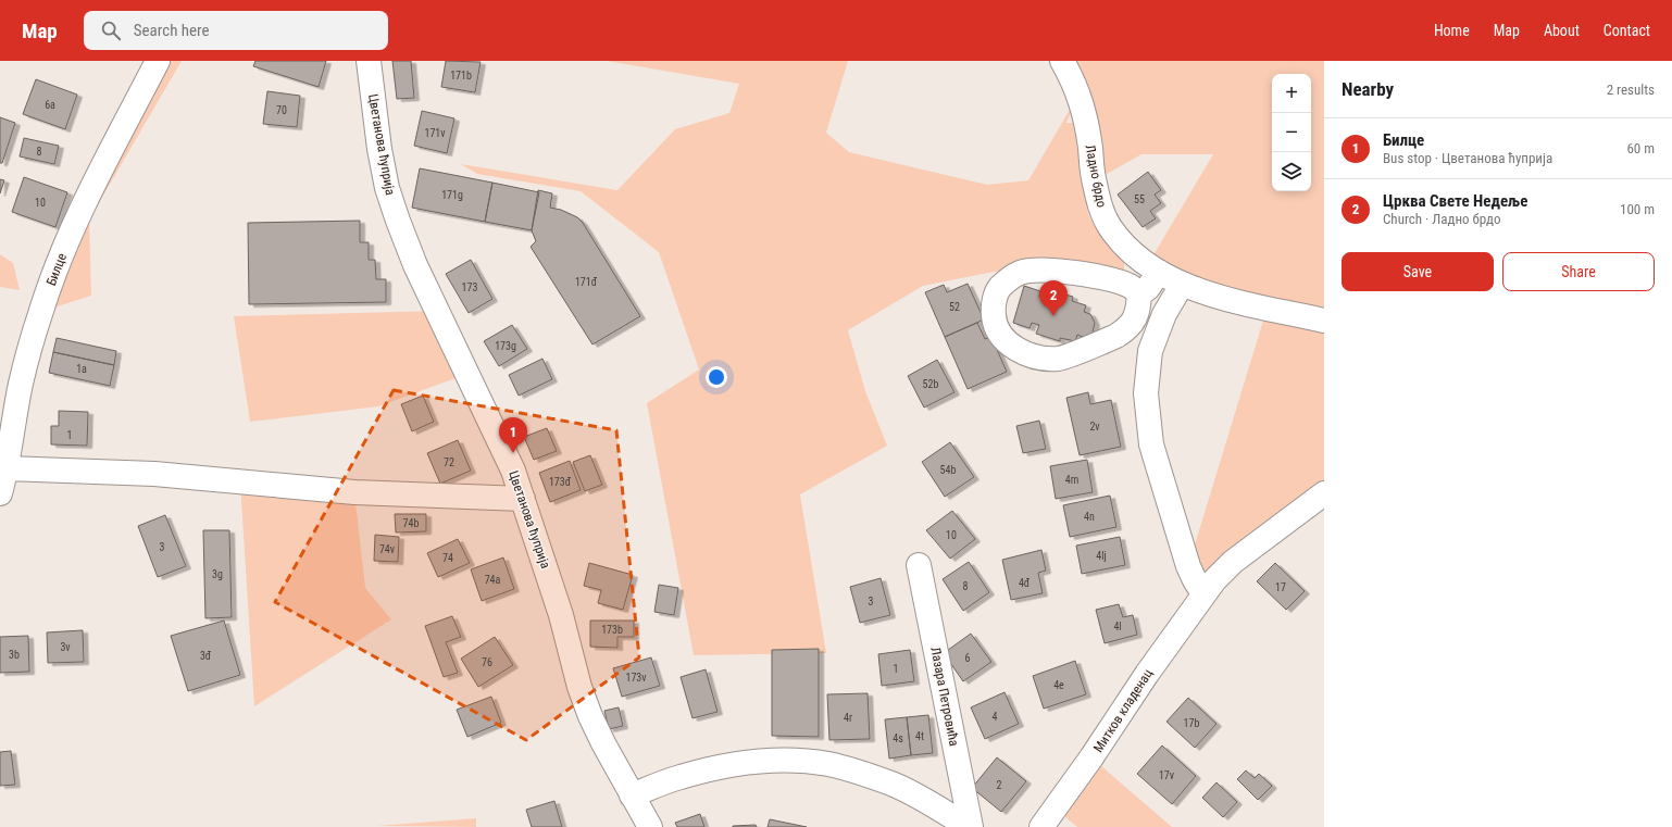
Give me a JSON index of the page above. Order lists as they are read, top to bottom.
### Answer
{
  "streets": {
    "street": [
      "Цветанова ћуприја",
      "Ладно брдо",
      "Билце",
      "Лазара Петровића",
      "Митков кладенац"
    ]
  },
  "house_numbers": [
    "171b",
    "6a",
    "70",
    "171v",
    "8",
    "171g",
    "55",
    "10",
    "171đ",
    "173",
    "52",
    "173g",
    "1a",
    "52b",
    "2v",
    "1",
    "72",
    "54b",
    "4m",
    "173đ",
    "4n",
    "74b",
    "10",
    "3",
    "74v",
    "4lj",
    "74",
    "3g",
    "74a",
    "4đ",
    "8",
    "17",
    "3",
    "4l",
    "173b",
    "3v",
    "3b",
    "3đ",
    "6",
    "76",
    "1",
    "173v",
    "4e",
    "4",
    "4r",
    "17b",
    "4t",
    "4s",
    "17v",
    "2"
  ],
  "page": {
    "header": "Map",
    "search": "Search here",
    "nav": [
      "Home",
      "Map",
      "About",
      "Contact"
    ],
    "heading": ["Nearby", "2 results"],
    "map_buttons": ["+", "−"],
    "list": [
      {
        "mark": "1",
        "name": "Билце",
        "note": "Bus stop · Цветанова ћуприја",
        "value": "60 m"
      },
      {
        "mark": "2",
        "name": "Црква Свете Недеље",
        "note": "Church · Ладно брдо",
        "value": "100 m"
      }
    ],
    "buttons": ["Save", "Share"],
    "pins": ["2", "1"]
  }
}
